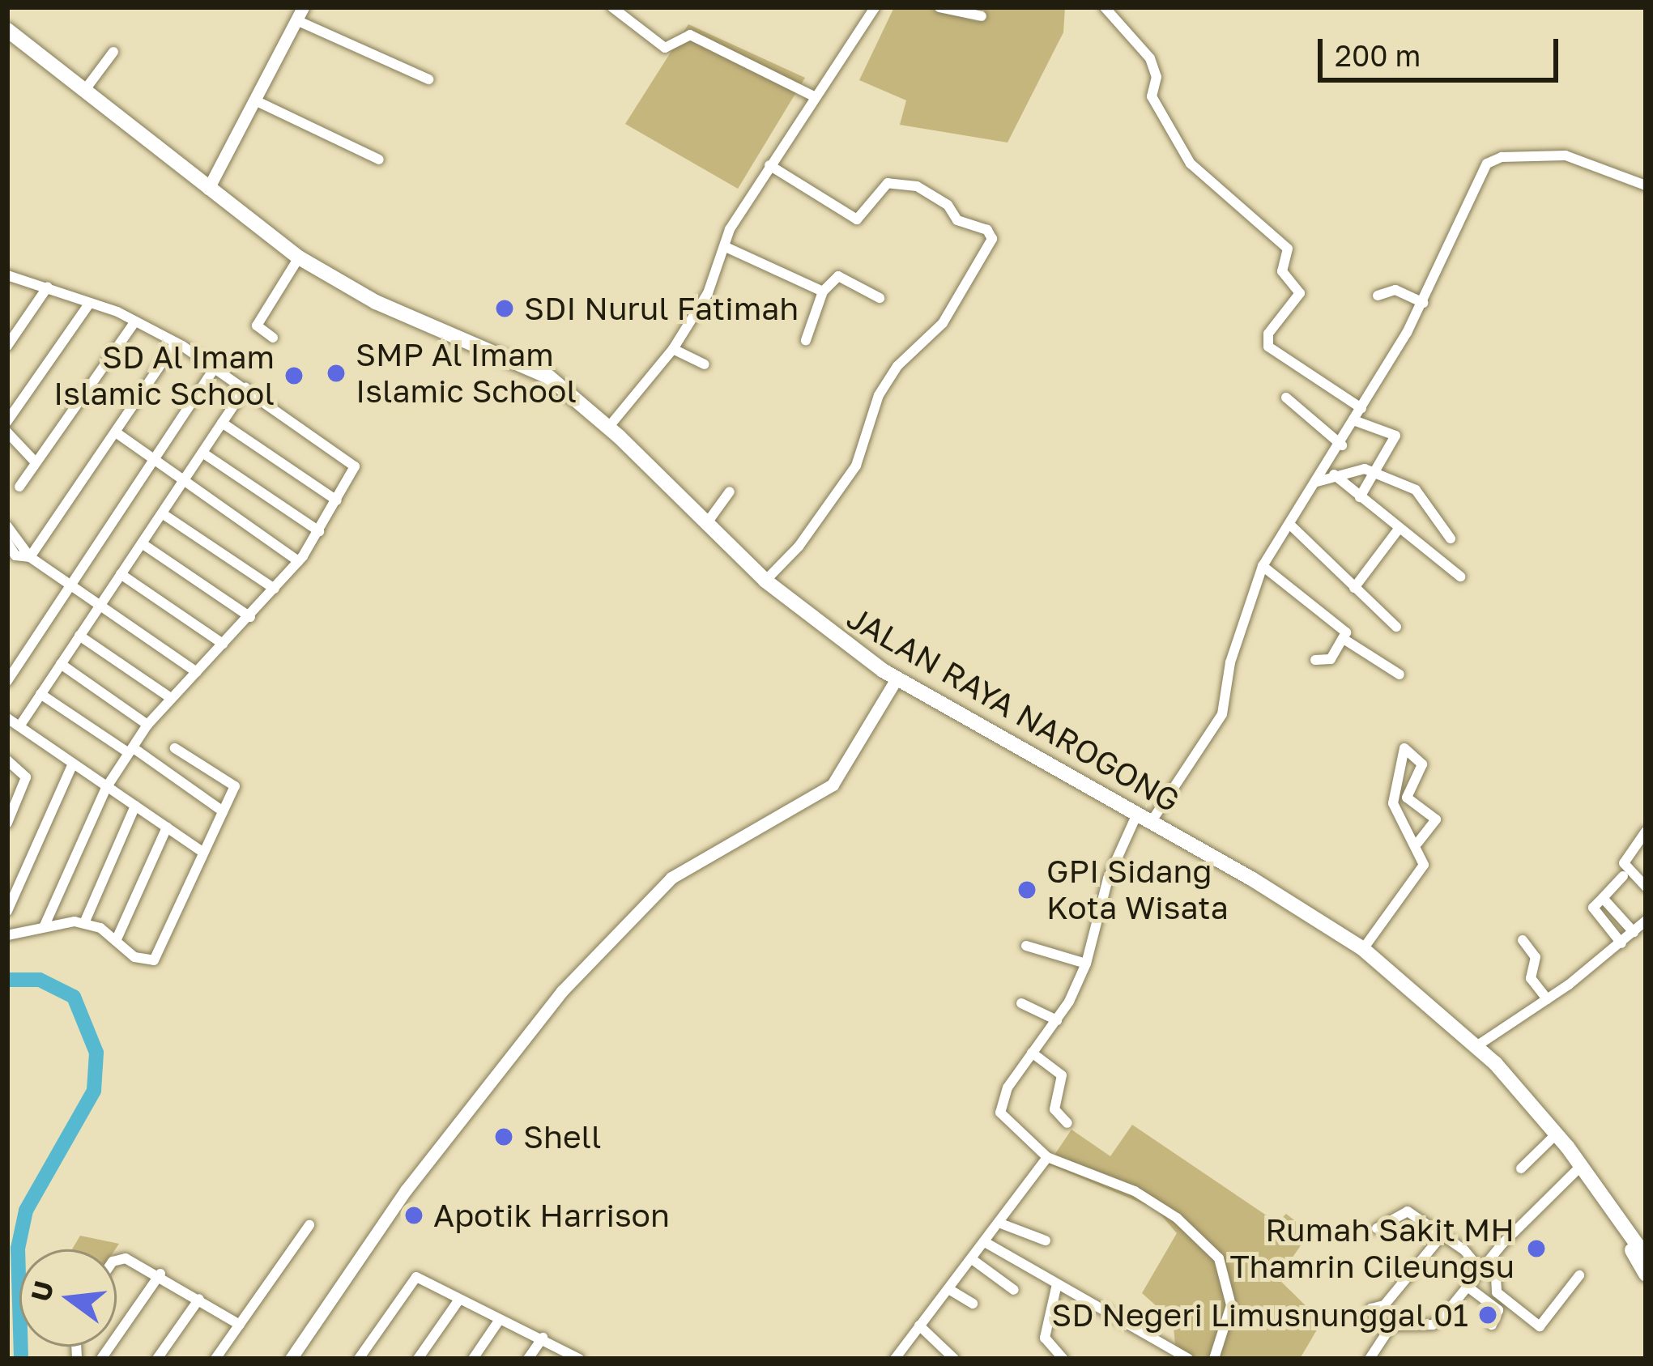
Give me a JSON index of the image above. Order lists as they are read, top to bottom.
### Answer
{
  "streets": {
    "main road": ["JALAN RAYA NAROGONG"]
  },
  "places": [
    "SDI Nurul Fatimah",
    "SMP Al Imam Islamic School",
    "SD Al Imam Islamic School",
    "GPI Sidang Kota Wisata",
    "Shell",
    "Apotik Harrison",
    "Rumah Sakit MH Thamrin Cileungsu",
    "SD Negeri Limusnunggal 01"
  ],
  "scale_bar": "200 m",
  "north": "left"
}
